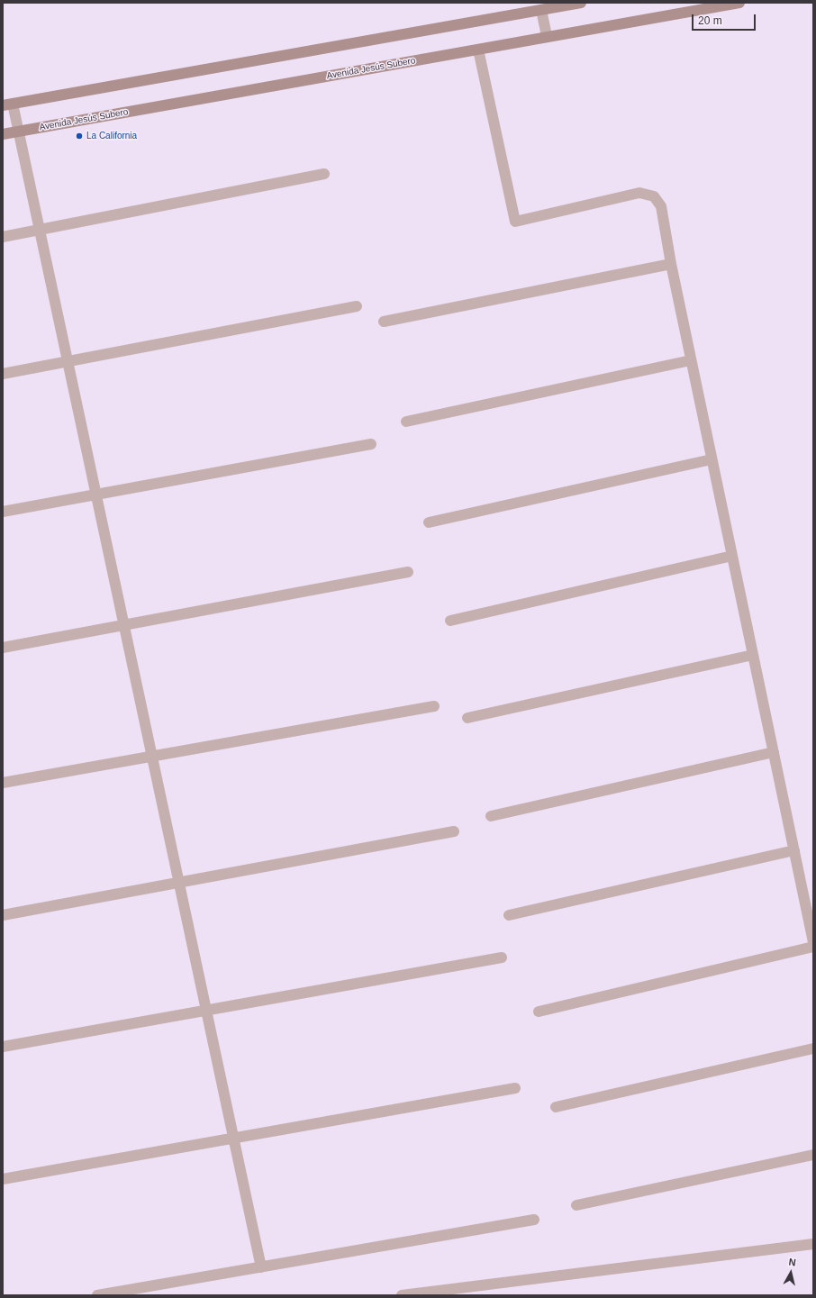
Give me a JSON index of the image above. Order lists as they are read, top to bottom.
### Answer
{
  "streets": {
    "main road": ["Avenida Jesús Subero"]
  },
  "places": ["La California"],
  "scale_bar": "20 m",
  "north": "top"
}
